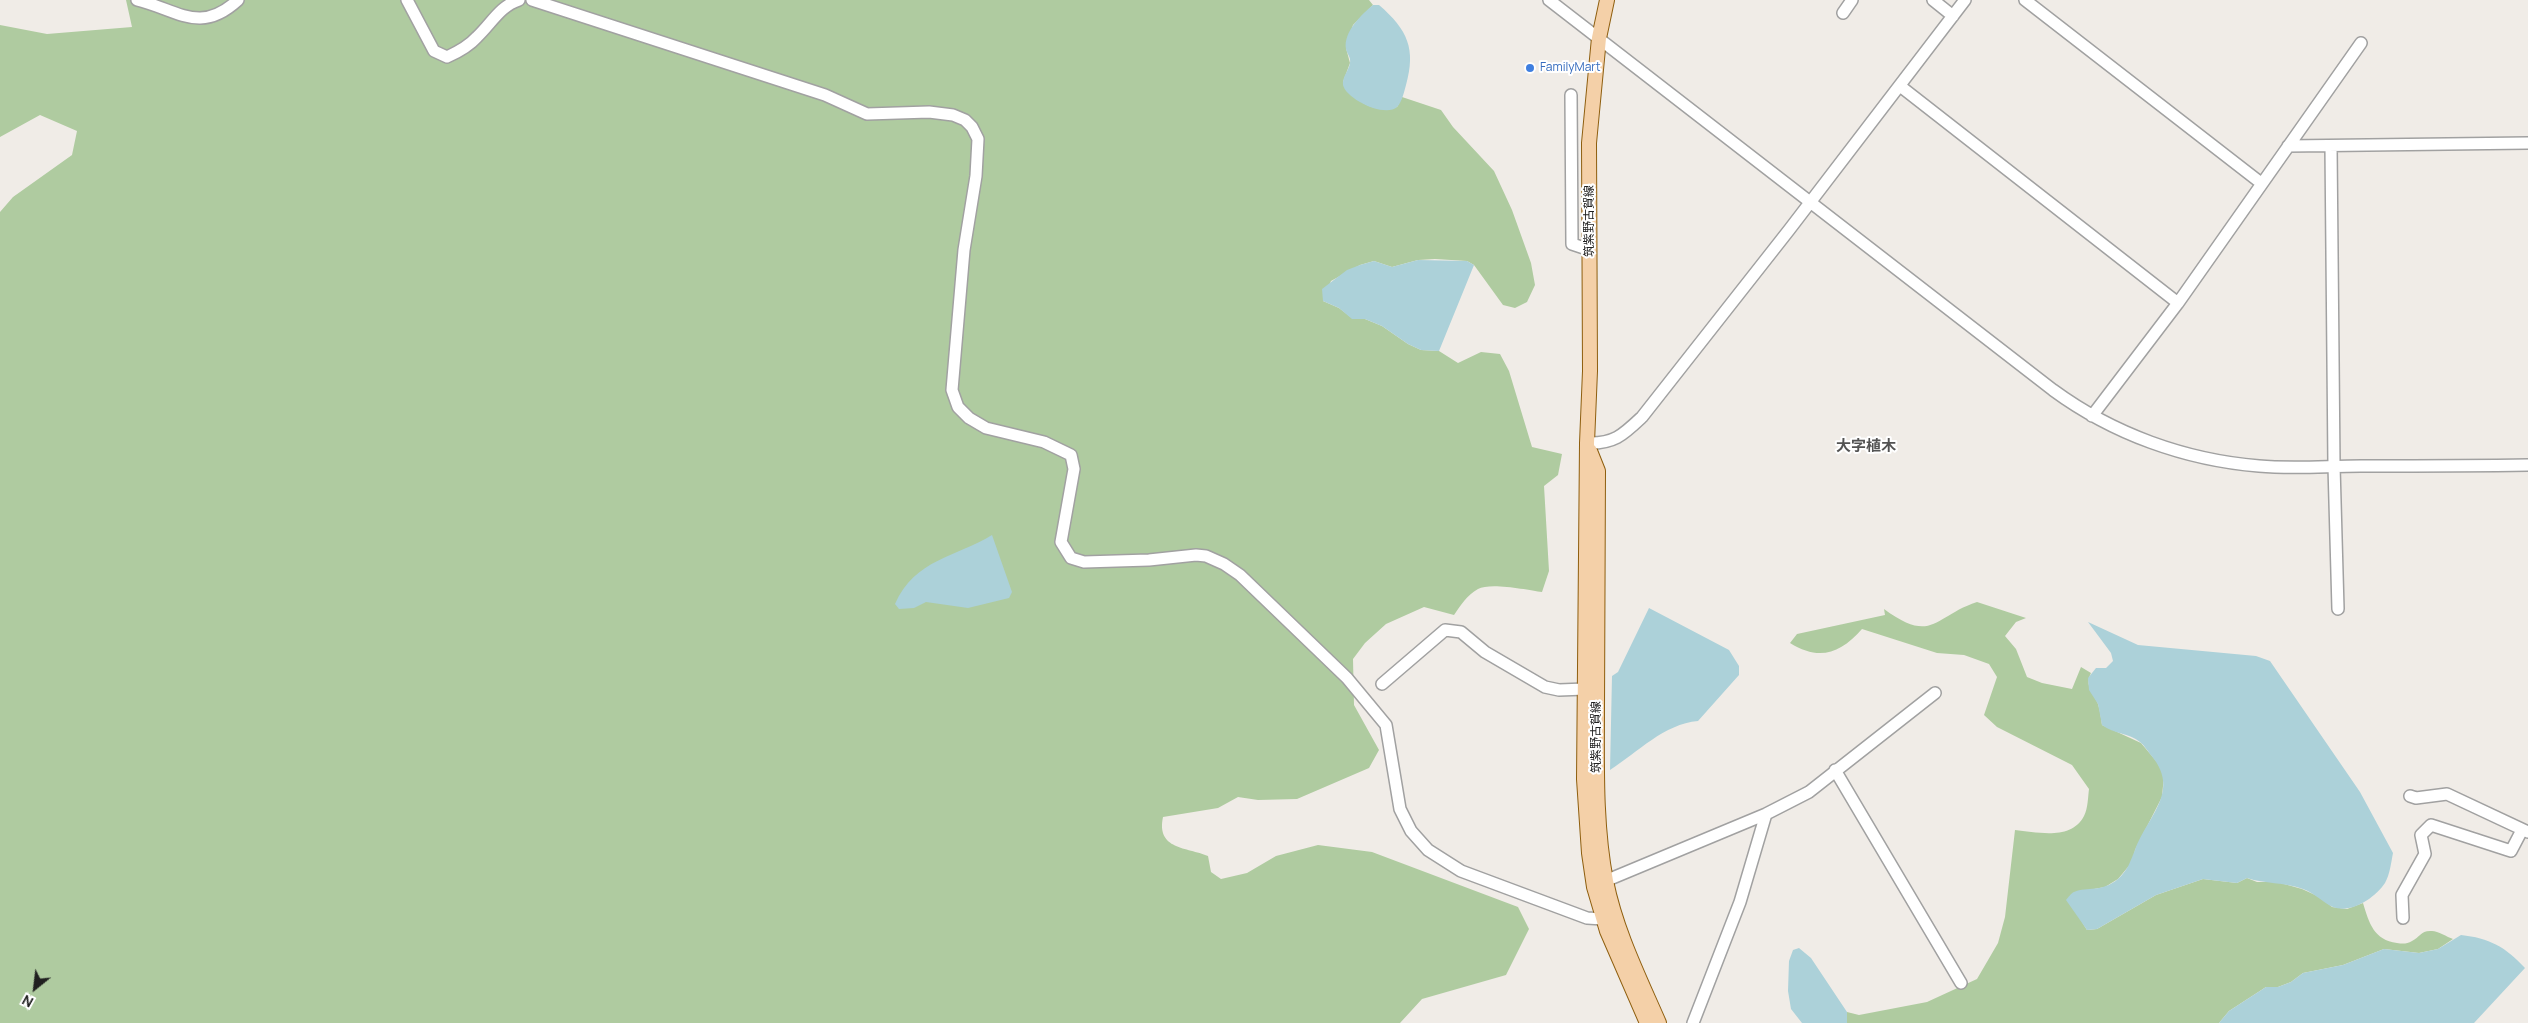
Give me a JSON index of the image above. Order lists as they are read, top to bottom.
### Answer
{
  "streets": {
    "main road": ["筑紫野古賀線"]
  },
  "districts": ["大字植木"],
  "places": ["FamilyMart"],
  "north": "bottom left"
}
